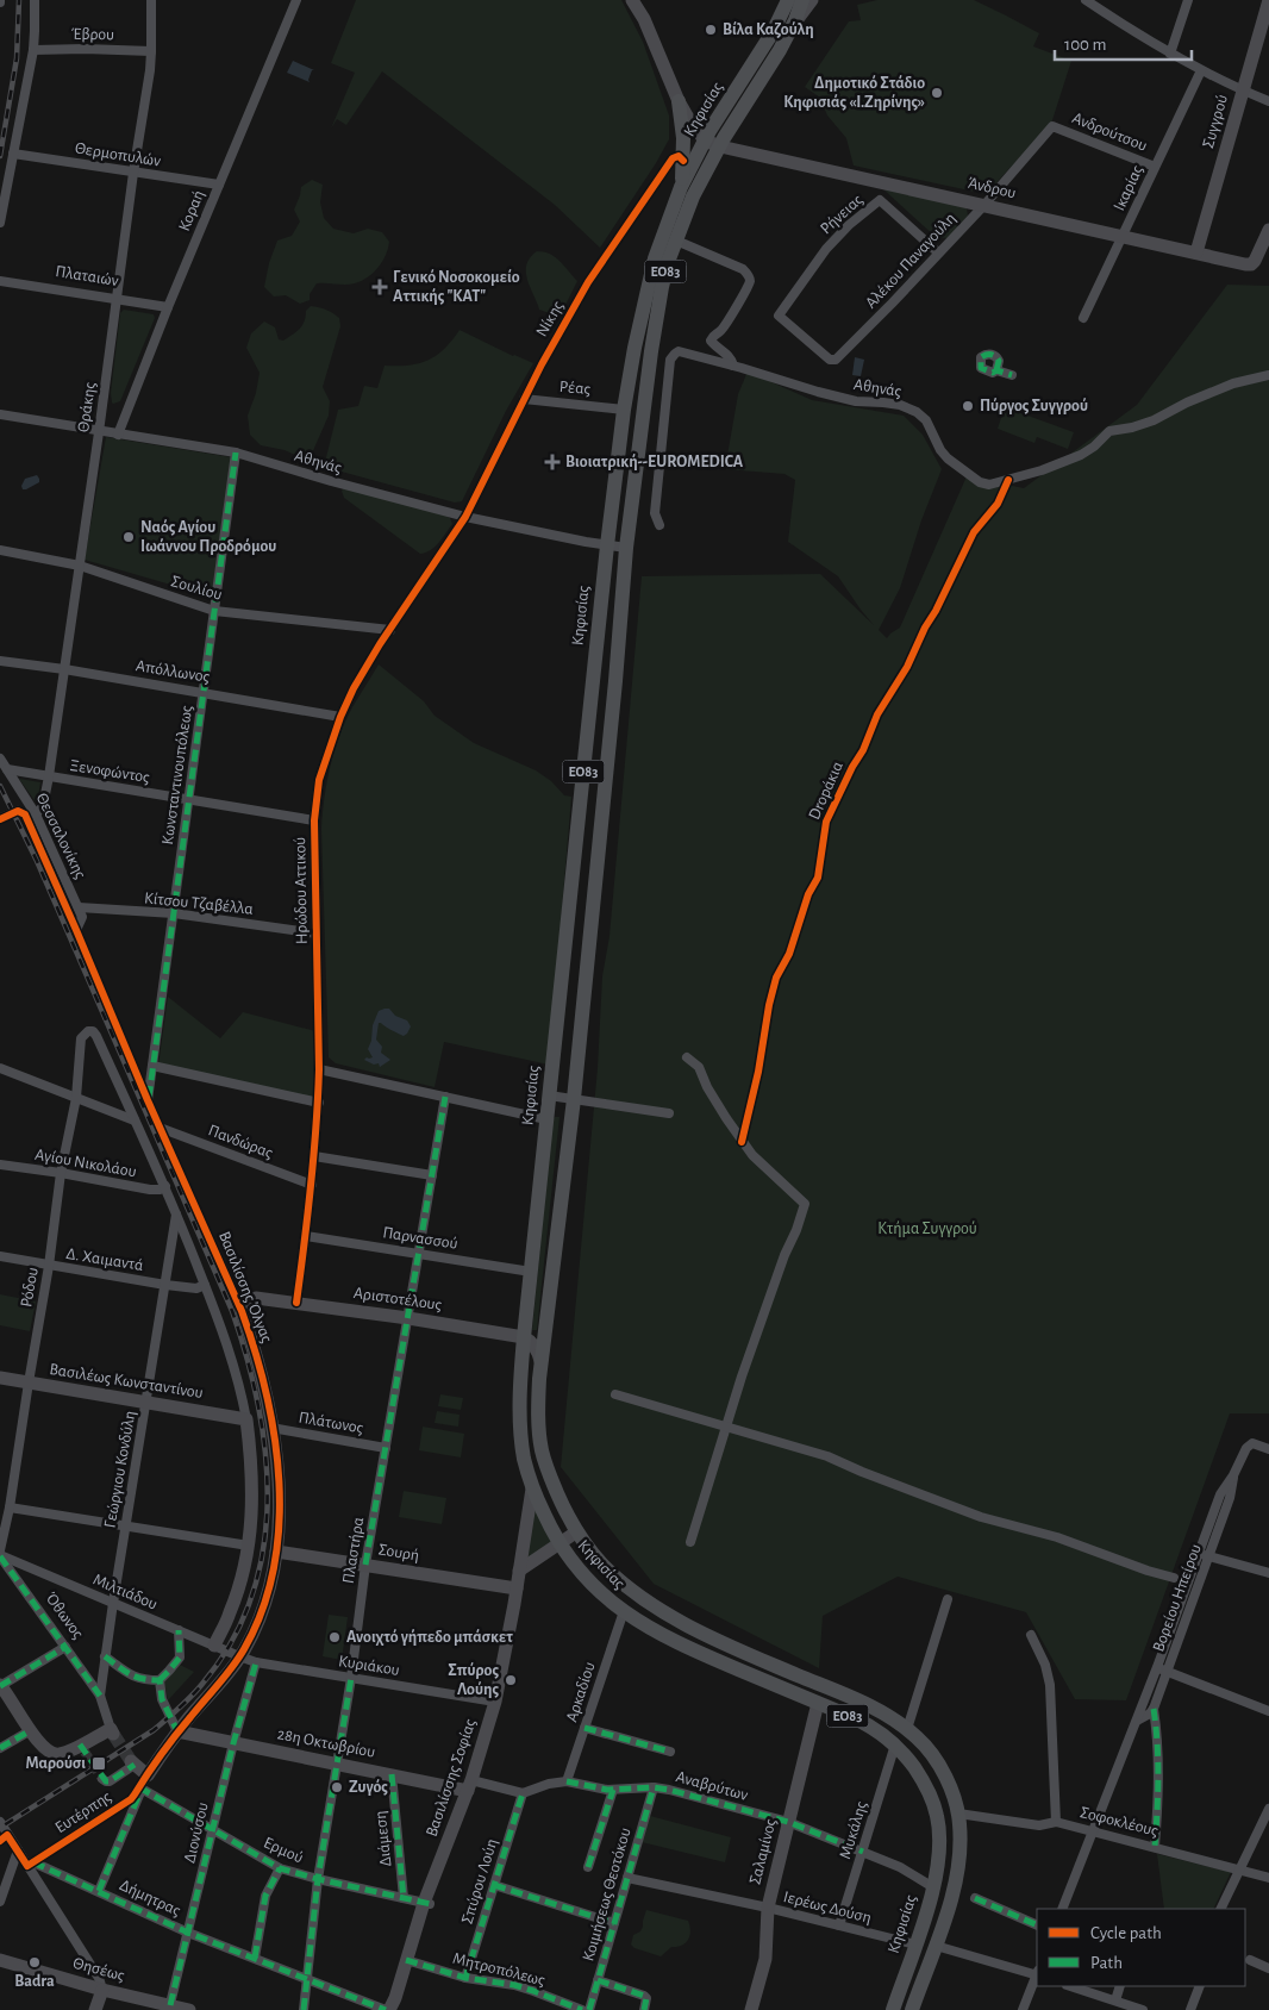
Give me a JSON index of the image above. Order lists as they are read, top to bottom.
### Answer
{
  "streets": {
    "main road": ["Κηφισίας", "ΕΟ83"],
    "street": [
      "Έβρου",
      "Συγγρού",
      "Ανδρούτσου",
      "Θερμοπυλών",
      "Άνδρου",
      "Ικαρίας",
      "Κοραή",
      "Ρήνειας",
      "Αλέκου Παναγούλη",
      "Πλαταιών",
      "Νίκης",
      "Ρέας",
      "Αθηνάς",
      "Θράκης",
      "Σουλίου",
      "Απόλλωνος",
      "Ξενοφώντος",
      "Κωνσταντινουπόλεως",
      "Θεσσαλονίκης",
      "Ηρώδου Αττικού",
      "Κίτσου Τζαβέλλα",
      "Πανδώρας",
      "Αγίου Νικολάου",
      "Παρνασσού",
      "Δ. Χαιμαντά",
      "Ρόδου",
      "Βασιλίσσης Όλγας",
      "Αριστοτέλους",
      "Βασιλέως Κωνσταντίνου",
      "Πλάτωνος",
      "Γεώργιου Κονδύλη",
      "Πλαστήρα",
      "Σουρή",
      "Μιλτιάδου",
      "Βορείου Ηπείρου",
      "Όθωνος",
      "Κυριάκου",
      "Αρκαδίου",
      "28η Οκτωβρίου",
      "Βασιλίσσης Σοφίας",
      "Αναβρύτων",
      "Ευτέρπης",
      "Σοφοκλέους",
      "Μυκάλης",
      "Διονύσου",
      "Διάμεση",
      "Ερμού",
      "Σαλαμίνος",
      "Σπύρου Λούη",
      "Κοιμήσεως Θεοτόκου",
      "Δήμητρας",
      "Ιερέως Δούση",
      "Θησέως",
      "Μητροπόλεως"
    ],
    "cycle path": ["Dropάκια"]
  },
  "crossings": [
    ["Έβρου", "Θράκης"],
    ["Κηφισίας", "Άνδρου"],
    ["Κηφισίας", "Ρέας"],
    ["Κηφισίας", "Αθηνάς"],
    ["Κηφισίας", "Παρνασσού"],
    ["Κηφισίας", "Αριστοτέλους"],
    ["Κηφισίας", "Αρκαδίου"],
    ["Κηφισίας", "Βασιλίσσης Σοφίας"],
    ["Κηφισίας", "Αναβρύτων"],
    ["Κηφισίας", "Σοφοκλέους"],
    ["Κηφισίας", "Μυκάλης"],
    ["Κηφισίας", "Σαλαμίνος"],
    ["Κηφισίας", "Ιερέως Δούση"],
    ["Συγγρού", "Άνδρου"],
    ["Ανδρούτσου", "Ικαρίας"],
    ["Ανδρούτσου", "Αλέκου Παναγούλη"],
    ["Θερμοπυλών", "Κοραή"],
    ["Θερμοπυλών", "Θράκης"],
    ["Άνδρου", "Ικαρίας"],
    ["Άνδρου", "Αλέκου Παναγούλη"],
    ["Κοραή", "Πλαταιών"],
    ["Κοραή", "Αθηνάς"],
    ["Ρήνειας", "Αλέκου Παναγούλη"],
    ["Πλαταιών", "Θράκης"],
    ["Νίκης", "Ρέας"],
    ["Νίκης", "Αθηνάς"],
    ["Νίκης", "Ηρώδου Αττικού"],
    ["Αθηνάς", "Θράκης"],
    ["Αθηνάς", "Κωνσταντινουπόλεως"],
    ["Αθηνάς", "Ηρώδου Αττικού"],
    ["Θράκης", "Σουλίου"],
    ["Θράκης", "Απόλλωνος"],
    ["Θράκης", "Ξενοφώντος"],
    ["Θράκης", "Θεσσαλονίκης"],
    ["Σουλίου", "Κωνσταντινουπόλεως"],
    ["Σουλίου", "Ηρώδου Αττικού"],
    ["Απόλλωνος", "Κωνσταντινουπόλεως"],
    ["Απόλλωνος", "Ηρώδου Αττικού"],
    ["Ξενοφώντος", "Κωνσταντινουπόλεως"],
    ["Ξενοφώντος", "Θεσσαλονίκης"],
    ["Ξενοφώντος", "Ηρώδου Αττικού"],
    ["Κωνσταντινουπόλεως", "Κίτσου Τζαβέλλα"],
    ["Κωνσταντινουπόλεως", "Βασιλίσσης Όλγας"],
    ["Θεσσαλονίκης", "Κίτσου Τζαβέλλα"],
    ["Ηρώδου Αττικού", "Κίτσου Τζαβέλλα"],
    ["Ηρώδου Αττικού", "Πανδώρας"],
    ["Ηρώδου Αττικού", "Παρνασσού"],
    ["Ηρώδου Αττικού", "Αριστοτέλους"],
    ["Πανδώρας", "Βασιλίσσης Όλγας"],
    ["Αγίου Νικολάου", "Ρόδου"],
    ["Παρνασσού", "Πλαστήρα"],
    ["Δ. Χαιμαντά", "Ρόδου"],
    ["Δ. Χαιμαντά", "Γεώργιου Κονδύλη"],
    ["Ρόδου", "Βασιλέως Κωνσταντίνου"],
    ["Βασιλίσσης Όλγας", "Αριστοτέλους"],
    ["Βασιλίσσης Όλγας", "Πλάτωνος"],
    ["Βασιλίσσης Όλγας", "Σουρή"],
    ["Βασιλίσσης Όλγας", "Μιλτιάδου"],
    ["Βασιλίσσης Όλγας", "Κυριάκου"],
    ["Βασιλίσσης Όλγας", "28η Οκτωβρίου"],
    ["Βασιλίσσης Όλγας", "Ευτέρπης"],
    ["Βασιλίσσης Όλγας", "Ερμού"],
    ["Αριστοτέλους", "Πλαστήρα"],
    ["Βασιλέως Κωνσταντίνου", "Γεώργιου Κονδύλη"],
    ["Πλάτωνος", "Πλαστήρα"],
    ["Γεώργιου Κονδύλη", "Μιλτιάδου"],
    ["Γεώργιου Κονδύλη", "Όθωνος"],
    ["Πλαστήρα", "Σουρή"],
    ["Πλαστήρα", "Κυριάκου"],
    ["Πλαστήρα", "28η Οκτωβρίου"],
    ["Πλαστήρα", "Ερμού"],
    ["Πλαστήρα", "Δήμητρας"],
    ["Σουρή", "Βασιλίσσης Σοφίας"],
    ["Μιλτιάδου", "Όθωνος"],
    ["Μιλτιάδου", "Κυριάκου"],
    ["Βορείου Ηπείρου", "Σοφοκλέους"],
    ["Κυριάκου", "Βασιλίσσης Σοφίας"],
    ["Κυριάκου", "Διονύσου"],
    ["Αρκαδίου", "Αναβρύτων"],
    ["28η Οκτωβρίου", "Βασιλίσσης Σοφίας"],
    ["28η Οκτωβρίου", "Διονύσου"],
    ["28η Οκτωβρίου", "Διάμεση"],
    ["Βασιλίσσης Σοφίας", "Ερμού"],
    ["Βασιλίσσης Σοφίας", "Δήμητρας"],
    ["Βασιλίσσης Σοφίας", "Μητροπόλεως"],
    ["Αναβρύτων", "Μυκάλης"],
    ["Αναβρύτων", "Σαλαμίνος"],
    ["Αναβρύτων", "Σπύρου Λούη"],
    ["Αναβρύτων", "Κοιμήσεως Θεοτόκου"],
    ["Ευτέρπης", "Ερμού"],
    ["Ευτέρπης", "Δήμητρας"],
    ["Μυκάλης", "Ιερέως Δούση"],
    ["Διονύσου", "Ερμού"],
    ["Διονύσου", "Δήμητρας"],
    ["Διονύσου", "Θησέως"],
    ["Διάμεση", "Ερμού"],
    ["Σαλαμίνος", "Ιερέως Δούση"],
    ["Σπύρου Λούη", "Μητροπόλεως"],
    ["Κοιμήσεως Θεοτόκου", "Ιερέως Δούση"]
  ],
  "parks": ["Κτήμα Συγγρού"],
  "places": {
    "other": [
      "Βίλα Καζούλη",
      "Δημοτικό Στάδιο Κηφισιάς «Ι.Ζηρίνης»",
      "Πύργος Συγγρού",
      "Ναός Αγίου Ιωάννου Προδρόμου",
      "Ανοιχτό γήπεδο μπάσκετ",
      "Σπύρος Λούης",
      "Ζυγός",
      "Badra"
    ],
    "health": ["Γενικό Νοσοκομείο Αττικής \"ΚΑΤ\"", "Βιοιατρική--EUROMEDICA"],
    "transit": ["Μαρούσι"]
  },
  "legend": ["Cycle path", "Path"],
  "scale_bar": "100 m"
}
